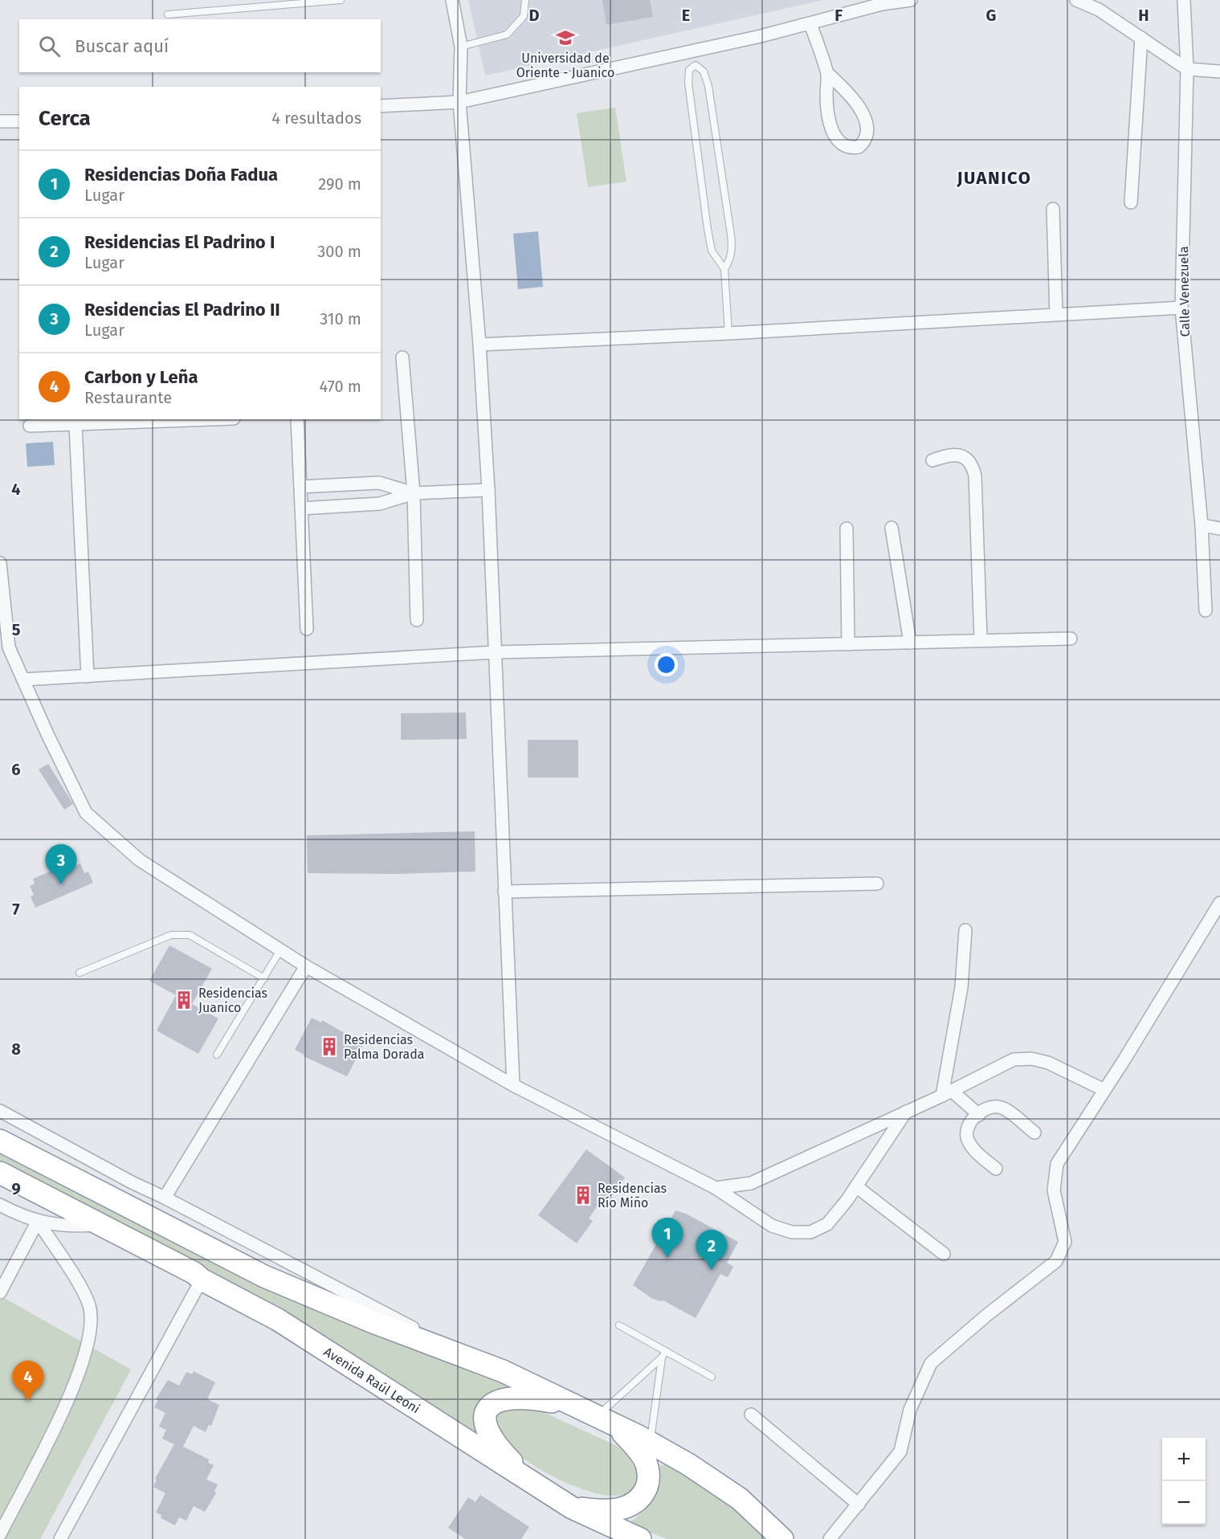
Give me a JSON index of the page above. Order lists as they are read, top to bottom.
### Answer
{
  "streets": {
    "highway": ["Avenida Raúl Leoni"],
    "street": ["Calle Venezuela"]
  },
  "districts": ["JUANICO"],
  "places": {
    "school or university": ["Universidad de Oriente - Juanico"],
    "building": ["Residencias Juanico", "Residencias Palma Dorada", "Residencias Río Miño"]
  },
  "page": {
    "search": "Buscar aquí",
    "heading": ["Cerca", "4 resultados"],
    "list": [
      {
        "mark": "1",
        "name": "Residencias Doña Fadua",
        "note": "Lugar",
        "value": "290 m"
      },
      {
        "mark": "2",
        "name": "Residencias El Padrino I",
        "note": "Lugar",
        "value": "300 m"
      },
      {
        "mark": "3",
        "name": "Residencias El Padrino II",
        "note": "Lugar",
        "value": "310 m"
      },
      {
        "mark": "4",
        "name": "Carbon y Leña",
        "note": "Restaurante",
        "value": "470 m"
      }
    ],
    "pins": [
      "3",
      "1",
      "2",
      "4"
    ],
    "map_buttons": ["+", "−"]
  },
  "grid": {
    "columns": [
      "D",
      "E",
      "F",
      "G",
      "H"
    ],
    "rows": [
      "4",
      "5",
      "6",
      "7",
      "8",
      "9"
    ]
  }
}
